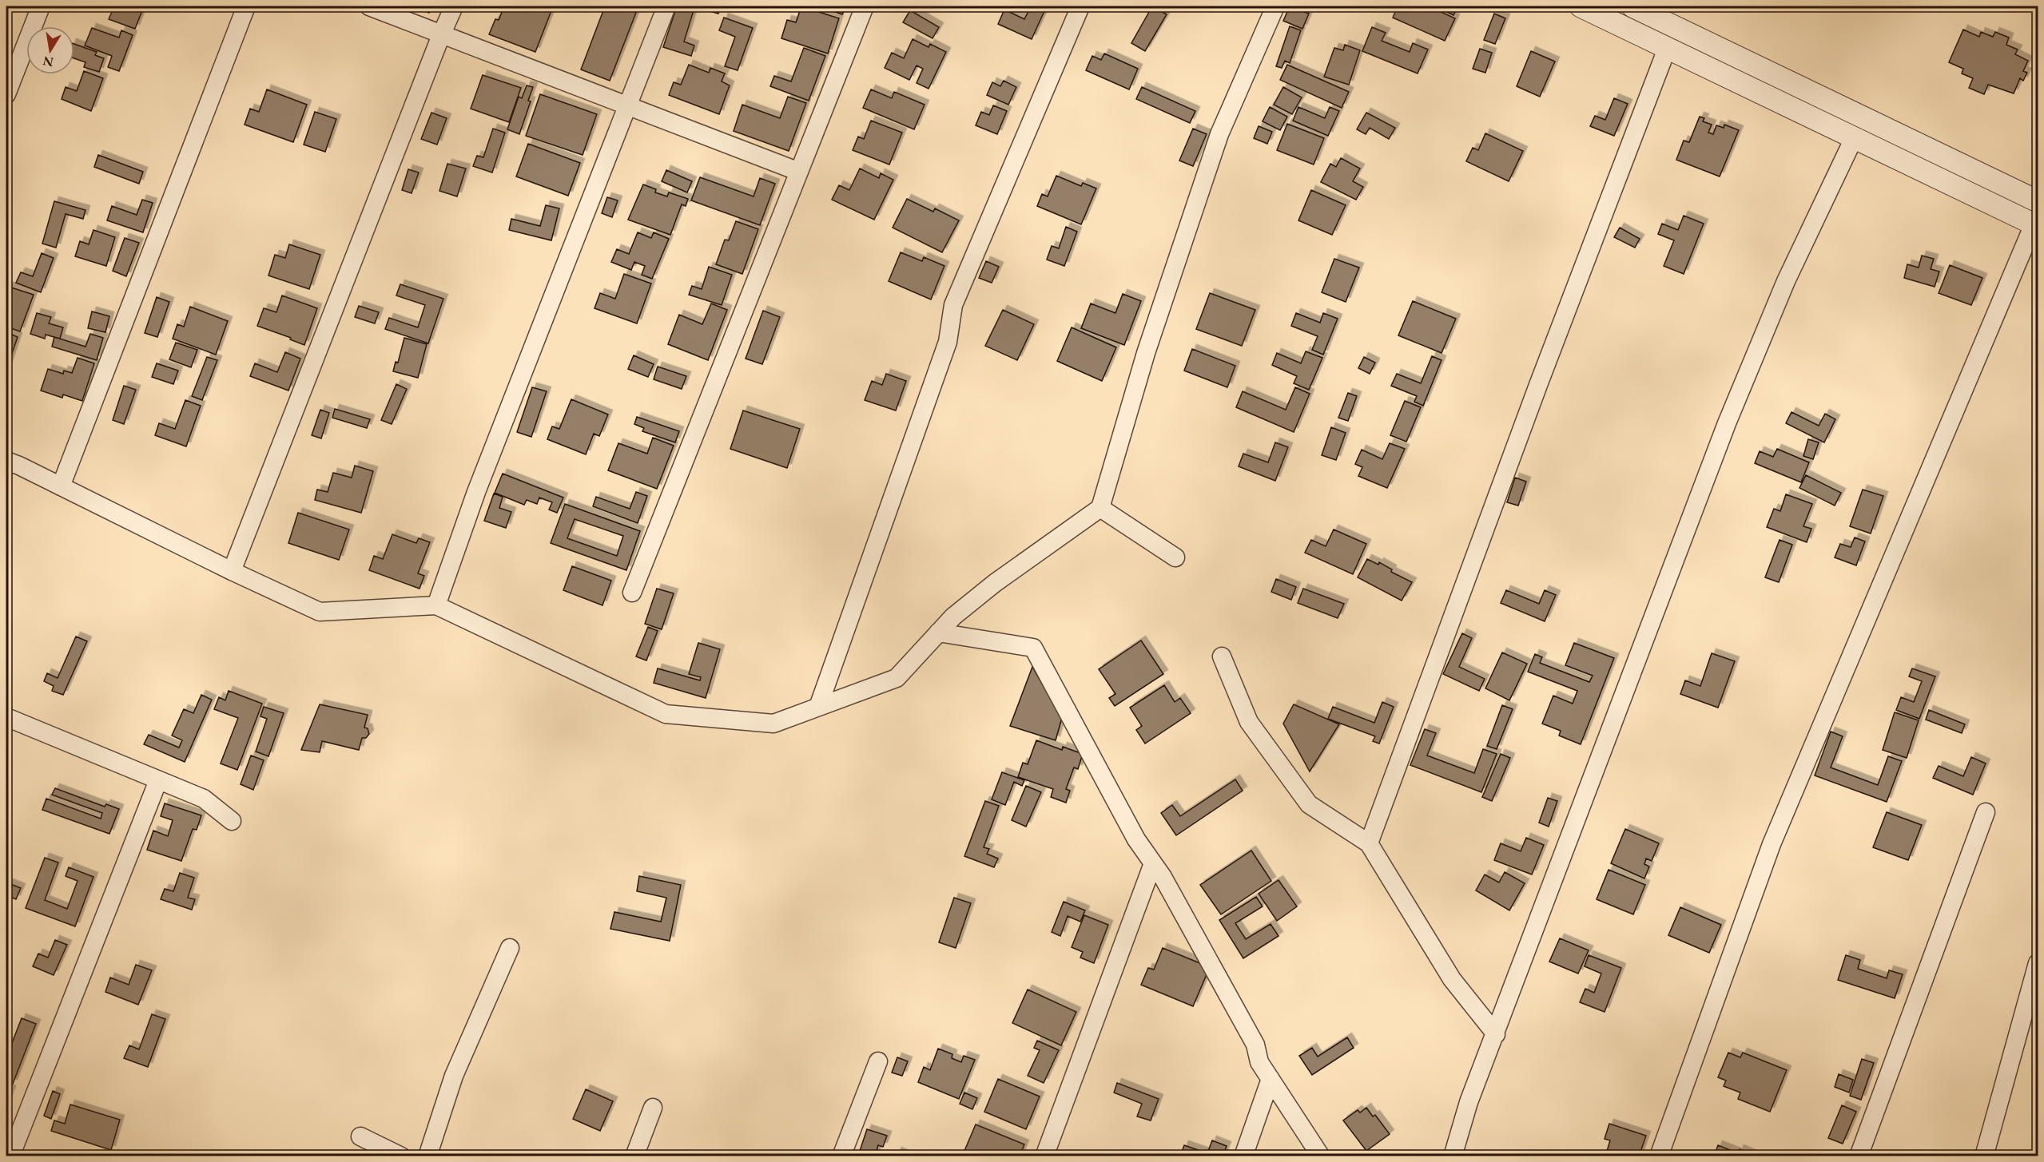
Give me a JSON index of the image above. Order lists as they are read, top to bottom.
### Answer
{
  "north": "bottom"
}
